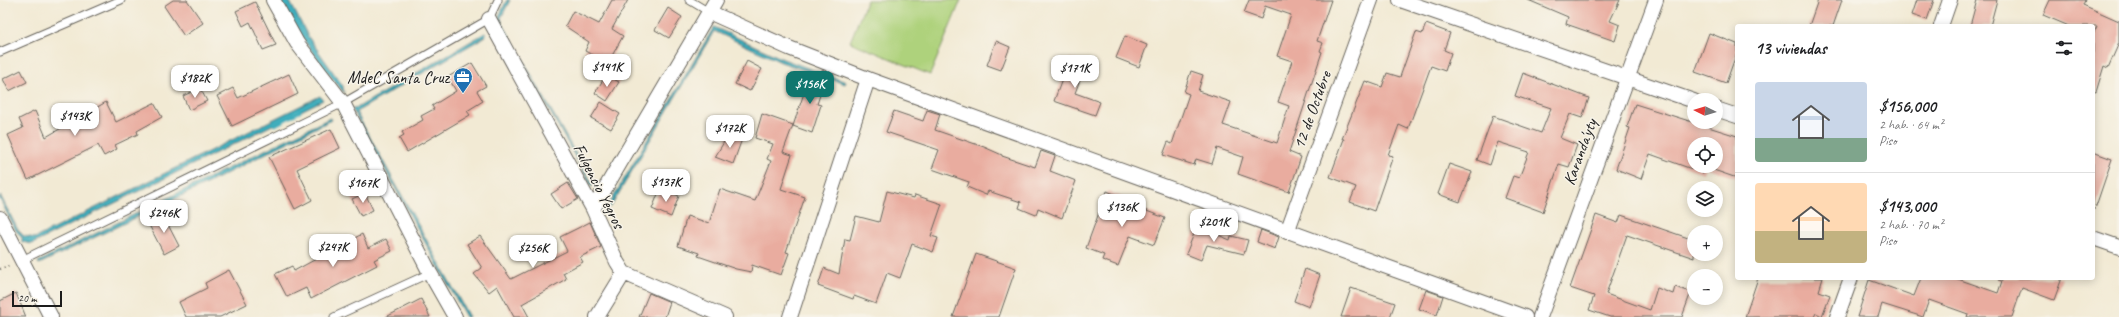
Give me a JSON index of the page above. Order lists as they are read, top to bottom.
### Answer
{
  "streets": {
    "street": ["12 de Octubre", "Karanda'yty", "Fulgencio Yegros"]
  },
  "places": {
    "office": ["MdeC Santa Cruz"]
  },
  "scale_bar": "20 m",
  "north": "left",
  "page": {
    "heading": "13 viviendas",
    "price": [
      "$141K",
      "$171K",
      "$182K",
      "$156K",
      "$143K",
      "$172K",
      "$137K",
      "$167K",
      "$136K",
      "$246K",
      "$201K",
      "$247K",
      "$256K"
    ],
    "list": [
      {
        "name": "$156,000",
        "note": "2 hab. · 64 m² · Piso"
      },
      {
        "name": "$143,000",
        "note": "2 hab. · 70 m² · Piso"
      }
    ],
    "map_buttons": ["+", "−"],
    "scale": "20 m"
  }
}
